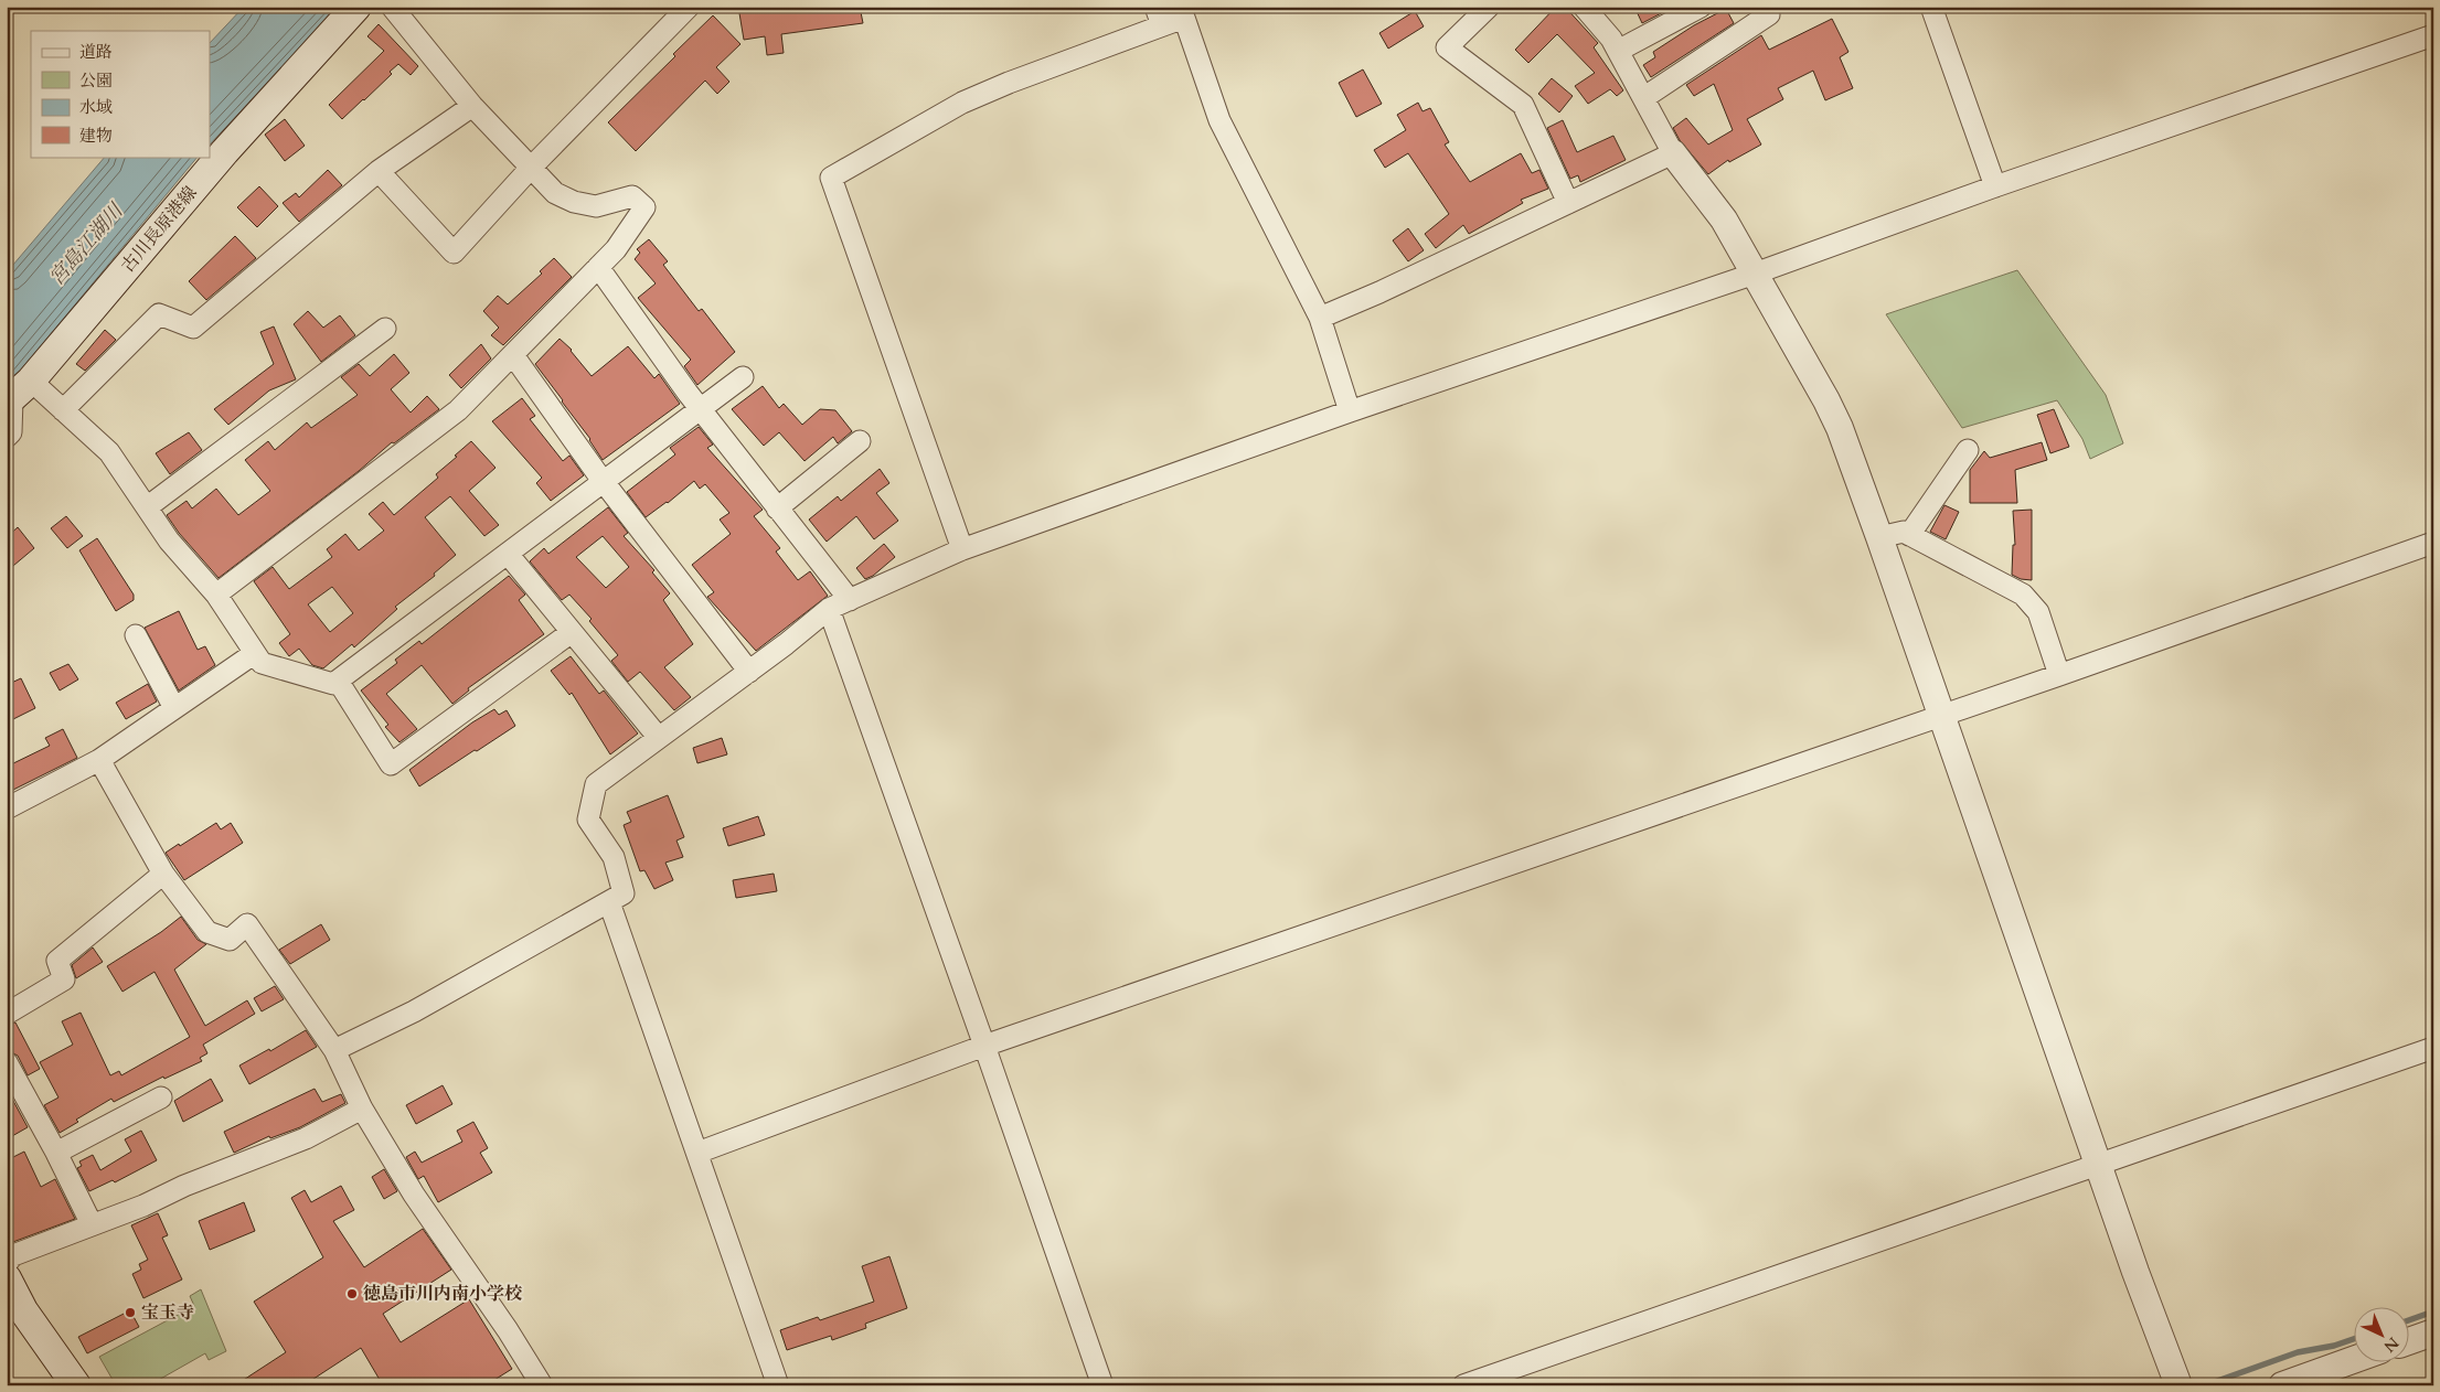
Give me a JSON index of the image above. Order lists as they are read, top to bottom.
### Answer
{
  "streets": {
    "main road": ["古川長原港線"]
  },
  "water": ["宮島江湖川"],
  "places": ["徳島市川内南小学校", "宝玉寺"],
  "legend": [
    "道路",
    "公園",
    "水域",
    "建物"
  ],
  "north": "bottom right"
}
